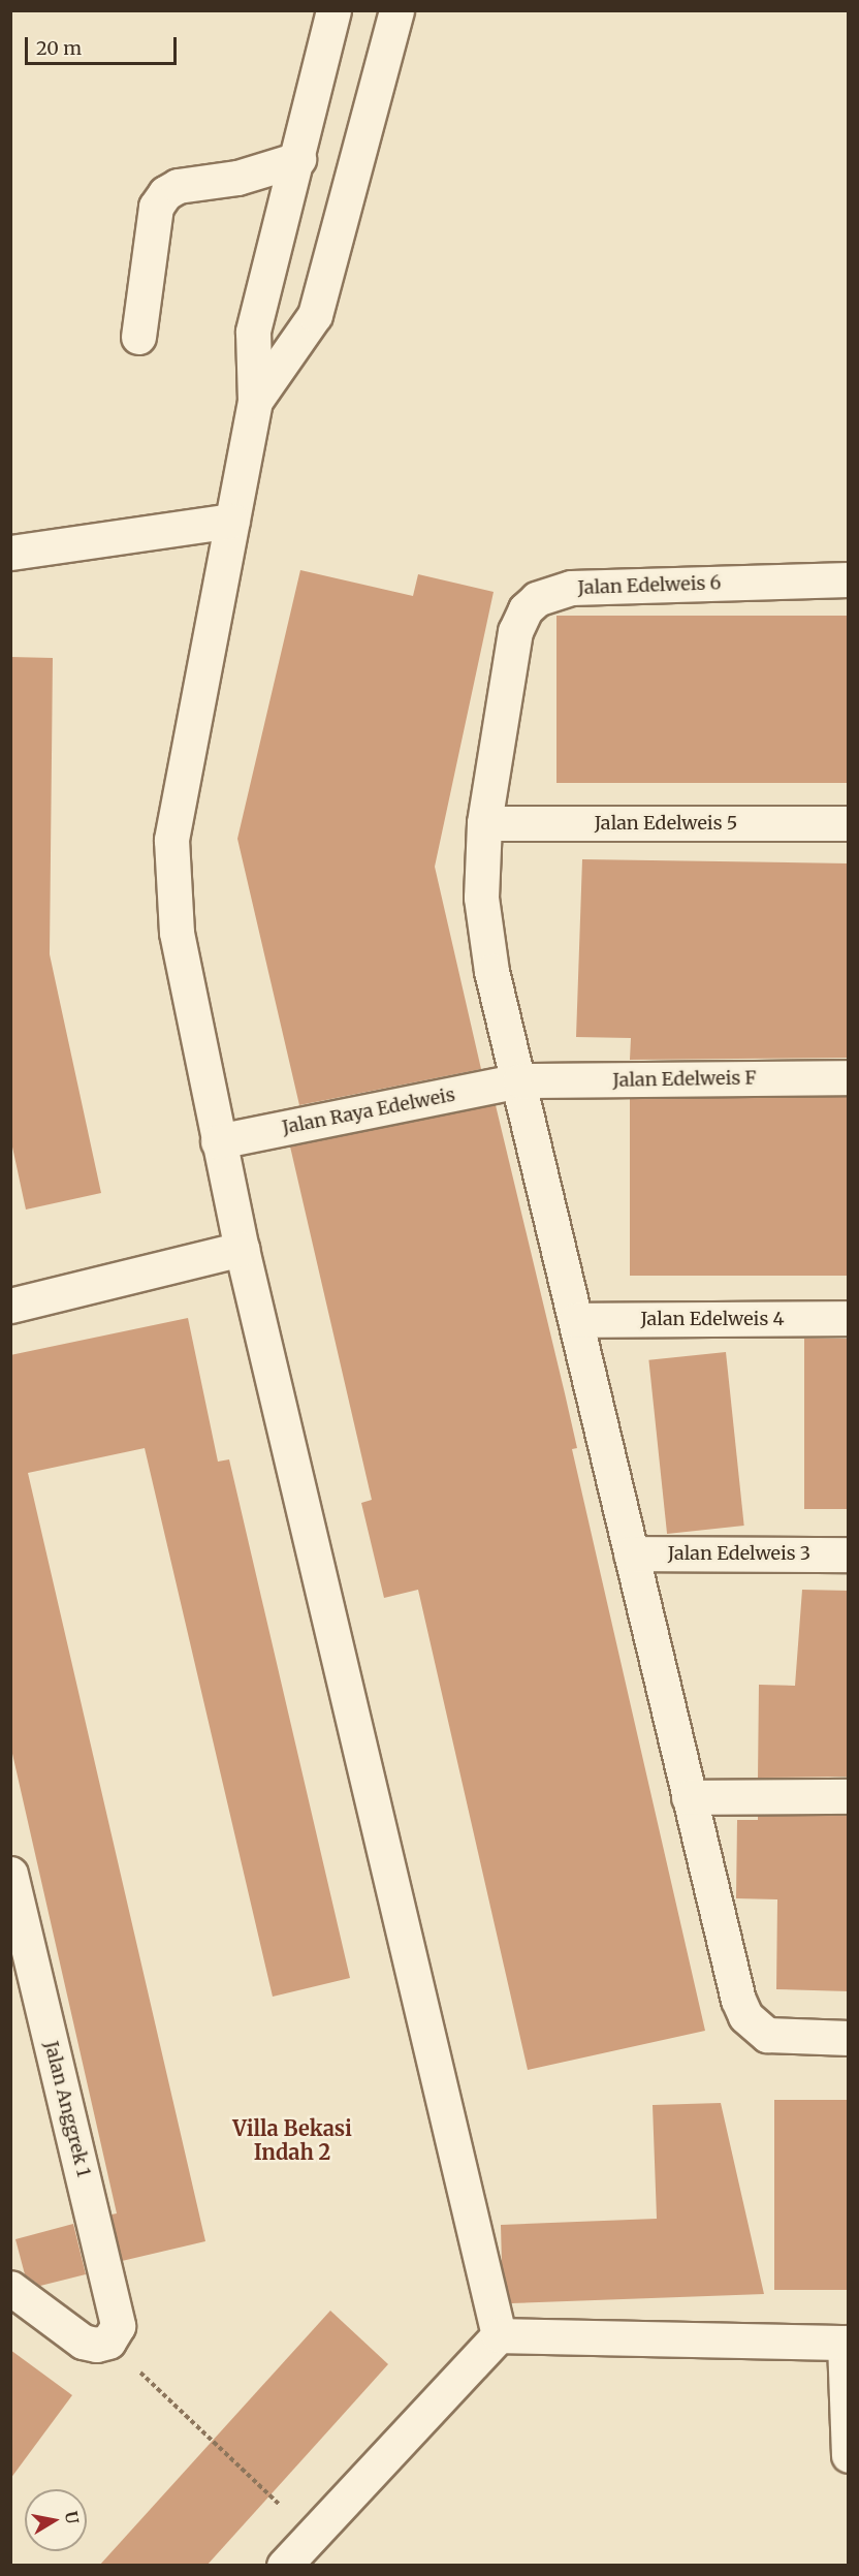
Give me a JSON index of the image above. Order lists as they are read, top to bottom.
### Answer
{
  "streets": {
    "street": [
      "Jalan Edelweis 6",
      "Jalan Edelweis 5",
      "Jalan Edelweis F",
      "Jalan Raya Edelweis",
      "Jalan Edelweis 4",
      "Jalan Edelweis 3",
      "Jalan Anggrek 1"
    ]
  },
  "crossings": [
    ["Jalan Edelweis 6", "Jalan Edelweis 5"],
    ["Jalan Edelweis 6", "Jalan Edelweis F"],
    ["Jalan Edelweis 6", "Jalan Raya Edelweis"],
    ["Jalan Edelweis 6", "Jalan Edelweis 4"],
    ["Jalan Edelweis 6", "Jalan Edelweis 3"],
    ["Jalan Edelweis F", "Jalan Raya Edelweis"]
  ],
  "districts": ["Villa Bekasi Indah 2"],
  "scale_bar": "20 m",
  "north": "right"
}
